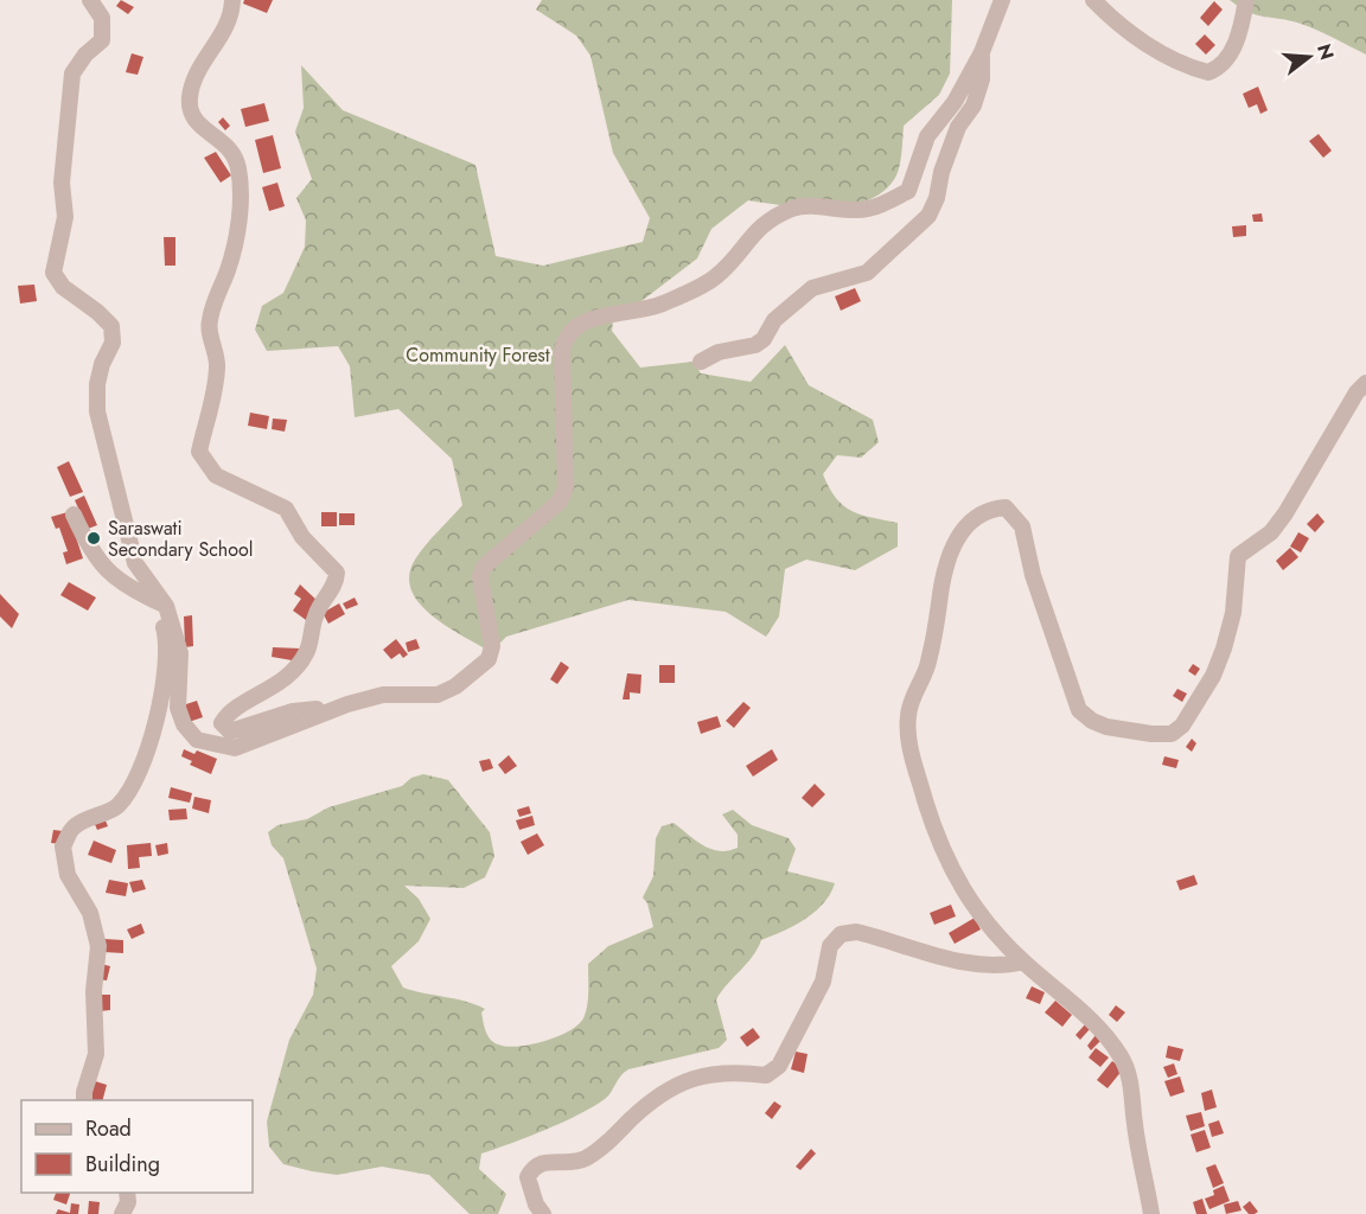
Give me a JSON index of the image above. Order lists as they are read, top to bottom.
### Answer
{
  "parks": ["Community Forest"],
  "places": ["Saraswati Secondary School"],
  "legend": ["Road", "Building"],
  "north": "right"
}
